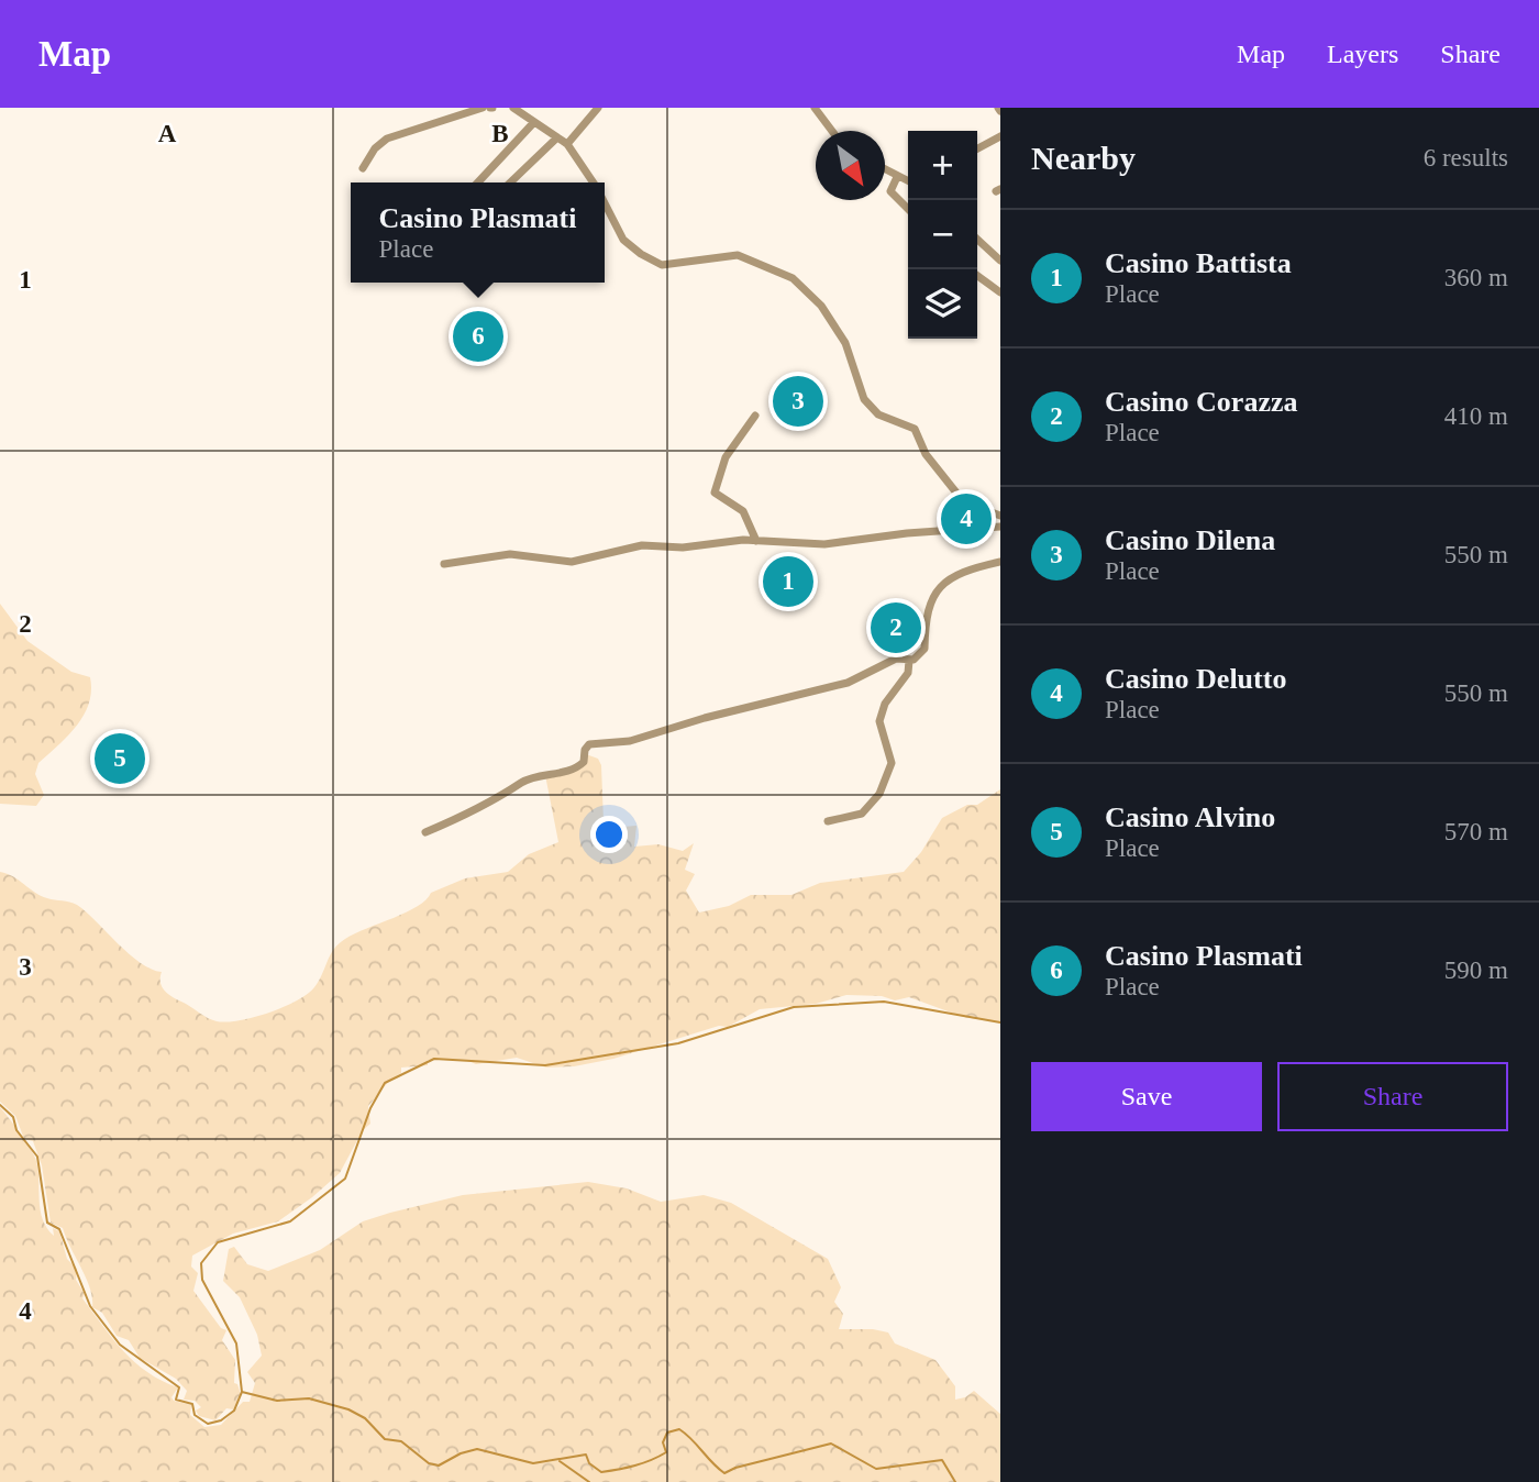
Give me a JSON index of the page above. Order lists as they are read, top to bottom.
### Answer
{
  "north": "bottom right",
  "page": {
    "header": "Map",
    "nav": ["Map", "Layers", "Share"],
    "heading": ["Nearby", "6 results"],
    "map_buttons": ["+", "−"],
    "popup": ["Casino Plasmati", "Place"],
    "list": [
      {
        "mark": "1",
        "name": "Casino Battista",
        "note": "Place",
        "value": "360 m"
      },
      {
        "mark": "2",
        "name": "Casino Corazza",
        "note": "Place",
        "value": "410 m"
      },
      {
        "mark": "3",
        "name": "Casino Dilena",
        "note": "Place",
        "value": "550 m"
      },
      {
        "mark": "4",
        "name": "Casino Delutto",
        "note": "Place",
        "value": "550 m"
      },
      {
        "mark": "5",
        "name": "Casino Alvino",
        "note": "Place",
        "value": "570 m"
      },
      {
        "mark": "6",
        "name": "Casino Plasmati",
        "note": "Place",
        "value": "590 m"
      }
    ],
    "pins": [
      "6",
      "3",
      "4",
      "1",
      "2",
      "5"
    ],
    "buttons": ["Save", "Share"]
  },
  "grid": {
    "columns": ["A", "B"],
    "rows": [
      "1",
      "2",
      "3",
      "4"
    ]
  }
}
